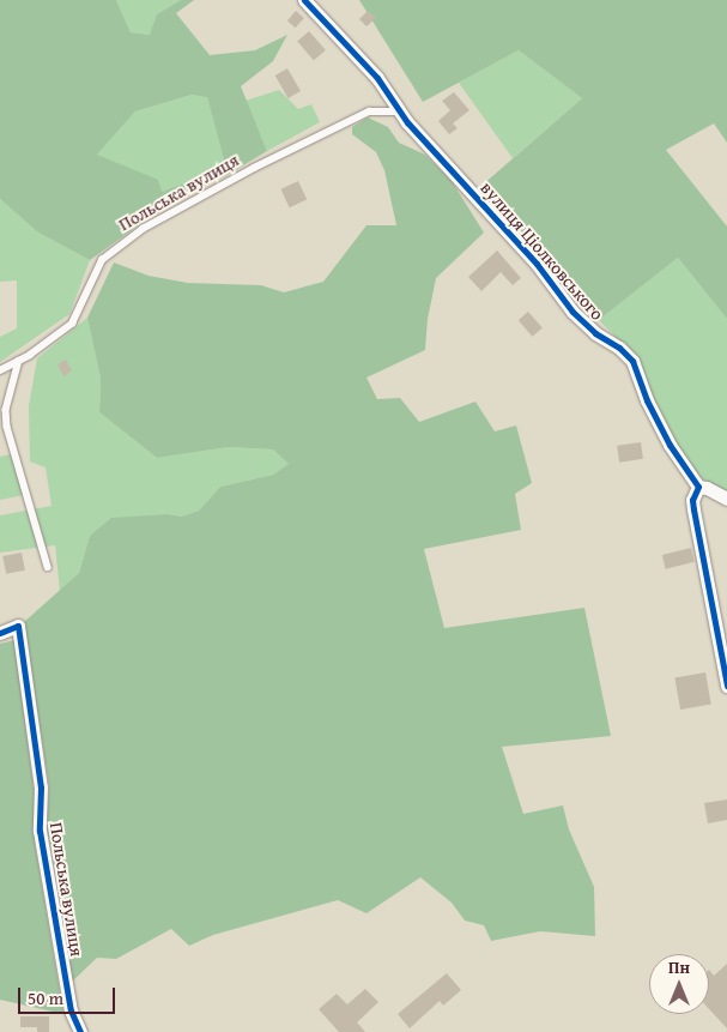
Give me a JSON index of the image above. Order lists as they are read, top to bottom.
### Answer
{
  "streets": {
    "street": ["Польська вулиця", "вулиця Ціолковського"]
  },
  "crossings": [
    ["Польська вулиця", "вулиця Ціолковського"]
  ],
  "scale_bar": "50 m",
  "north": "top"
}
